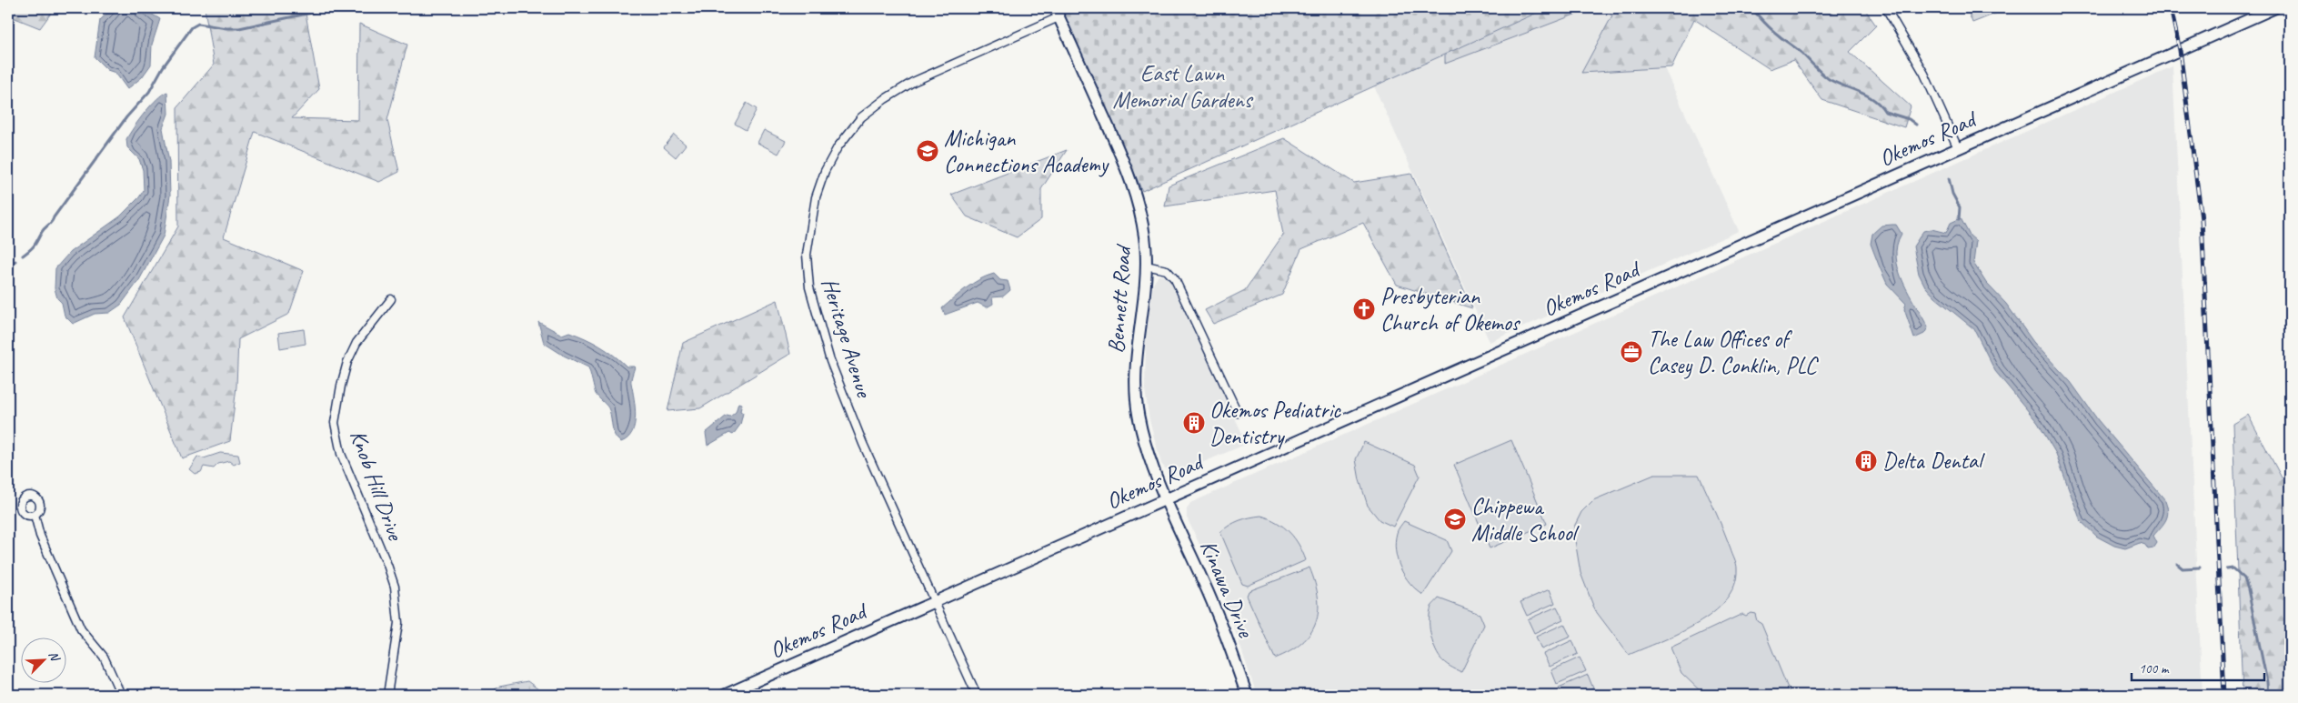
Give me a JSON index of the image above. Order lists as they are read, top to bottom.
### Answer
{
  "streets": {
    "main road": ["Okemos Road", "Bennett Road", "Kinawa Drive"],
    "street": ["Heritage Avenue", "Knob Hill Drive"]
  },
  "crossings": [
    ["Okemos Road", "Bennett Road"],
    ["Okemos Road", "Heritage Avenue"],
    ["Okemos Road", "Kinawa Drive"],
    ["Bennett Road", "Heritage Avenue"],
    ["Bennett Road", "Kinawa Drive"]
  ],
  "parks": ["East Lawn Memorial Gardens"],
  "places": {
    "school or university": ["Michigan Connections Academy", "Chippewa Middle School"],
    "church": ["Presbyterian Church of Okemos"],
    "office": ["The Law Offices of Casey D. Conklin, PLC"],
    "building": ["Okemos Pediatric Dentistry", "Delta Dental"]
  },
  "scale_bar": "100 m",
  "north": "top right"
}
